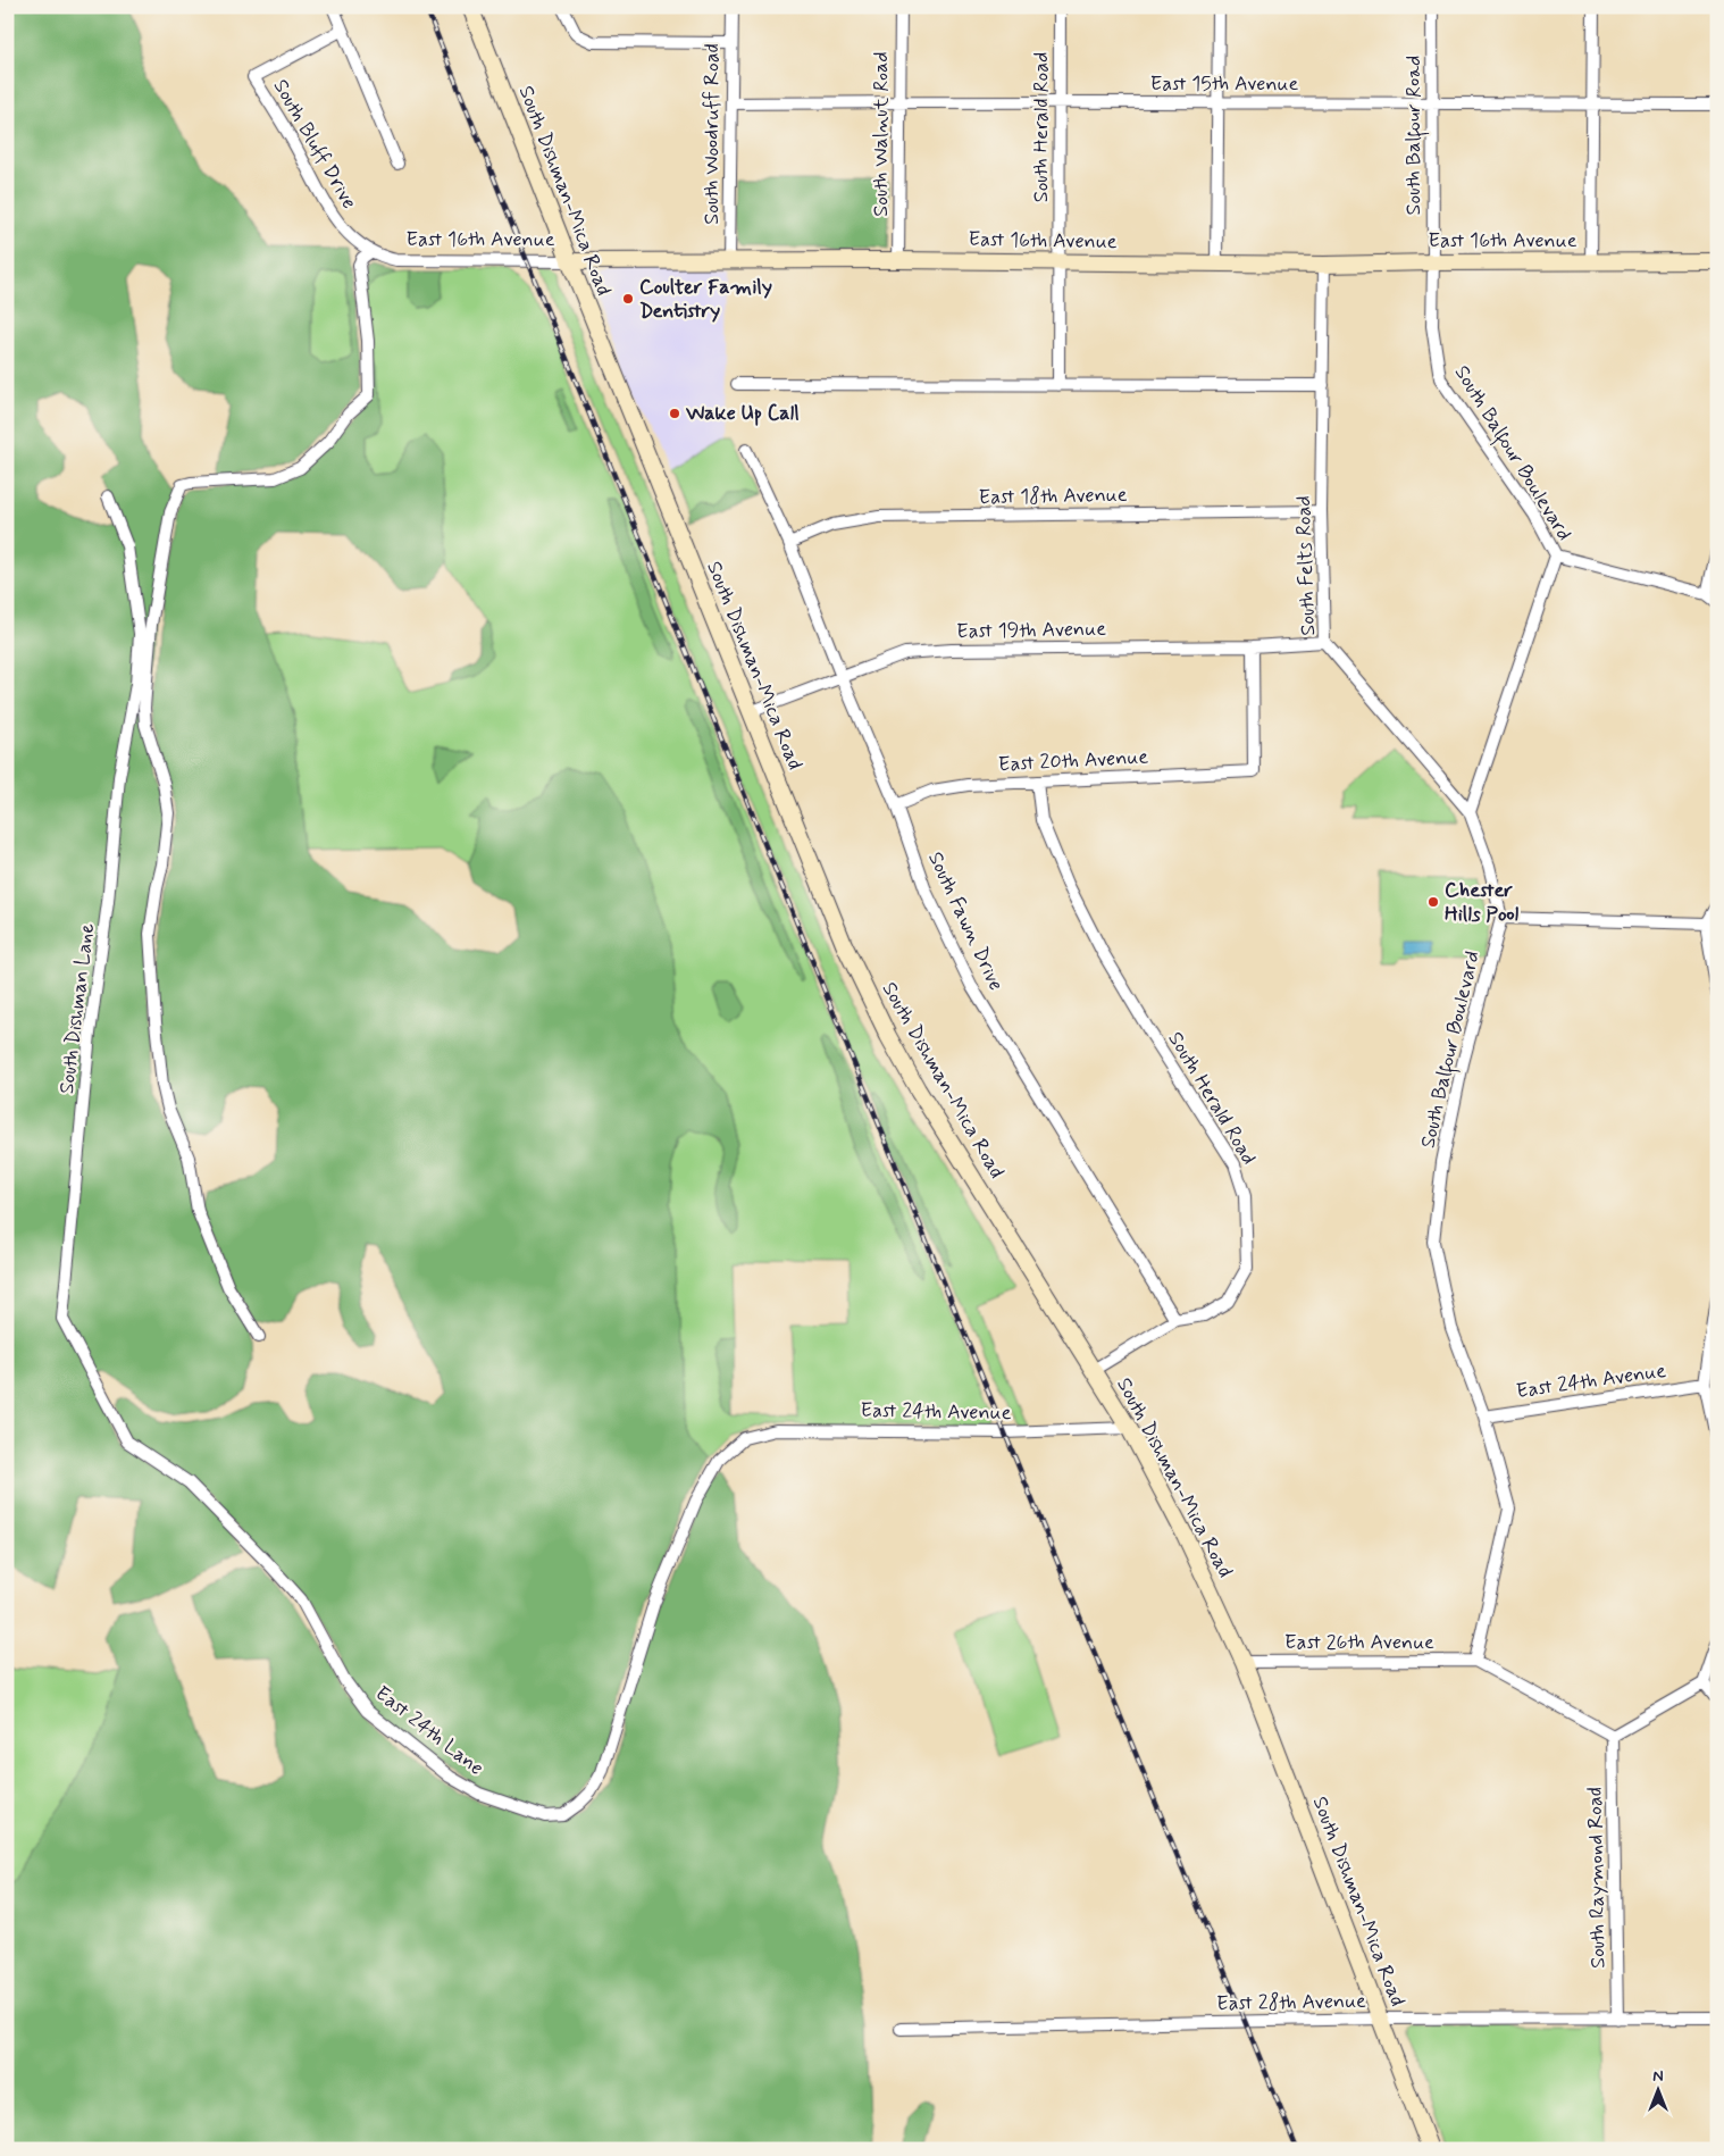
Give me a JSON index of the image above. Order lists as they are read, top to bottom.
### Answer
{
  "streets": {
    "main road": ["South Dishman-Mica Road", "East 16th Avenue"],
    "street": [
      "East 15th Avenue",
      "South Herald Road",
      "South Woodruff Road",
      "South Walnut Road",
      "South Balfour Road",
      "South Bluff Drive",
      "South Balfour Boulevard",
      "East 18th Avenue",
      "South Felts Road",
      "East 19th Avenue",
      "East 20th Avenue",
      "South Fawn Drive",
      "South Dishman Lane",
      "East 24th Avenue",
      "East 26th Avenue",
      "East 24th Lane",
      "South Raymond Road",
      "East 28th Avenue"
    ]
  },
  "crossings": [
    ["East 15th Avenue", "South Herald Road"],
    ["East 15th Avenue", "South Woodruff Road"],
    ["East 15th Avenue", "South Walnut Road"],
    ["East 15th Avenue", "South Balfour Road"],
    ["South Herald Road", "South Dishman-Mica Road"],
    ["South Herald Road", "East 16th Avenue"],
    ["South Herald Road", "East 20th Avenue"],
    ["South Herald Road", "South Fawn Drive"],
    ["South Woodruff Road", "East 16th Avenue"],
    ["South Walnut Road", "East 16th Avenue"],
    ["South Balfour Road", "East 16th Avenue"],
    ["South Balfour Road", "South Balfour Boulevard"],
    ["South Bluff Drive", "East 16th Avenue"],
    ["South Dishman-Mica Road", "East 16th Avenue"],
    ["South Dishman-Mica Road", "East 19th Avenue"],
    ["South Dishman-Mica Road", "East 24th Avenue"],
    ["South Dishman-Mica Road", "East 26th Avenue"],
    ["South Dishman-Mica Road", "East 28th Avenue"],
    ["East 16th Avenue", "South Balfour Boulevard"],
    ["East 16th Avenue", "South Felts Road"],
    ["South Balfour Boulevard", "South Felts Road"],
    ["South Balfour Boulevard", "East 24th Avenue"],
    ["South Balfour Boulevard", "East 26th Avenue"],
    ["East 18th Avenue", "South Felts Road"],
    ["East 18th Avenue", "South Fawn Drive"],
    ["South Felts Road", "East 19th Avenue"],
    ["East 19th Avenue", "East 20th Avenue"],
    ["East 19th Avenue", "South Fawn Drive"],
    ["East 20th Avenue", "South Fawn Drive"],
    ["South Dishman Lane", "East 24th Lane"],
    ["East 24th Avenue", "East 24th Lane"],
    ["South Raymond Road", "East 28th Avenue"]
  ],
  "places": ["Coulter Family Dentistry", "Wake Up Call", "Chester Hills Pool"],
  "north": "top"
}
